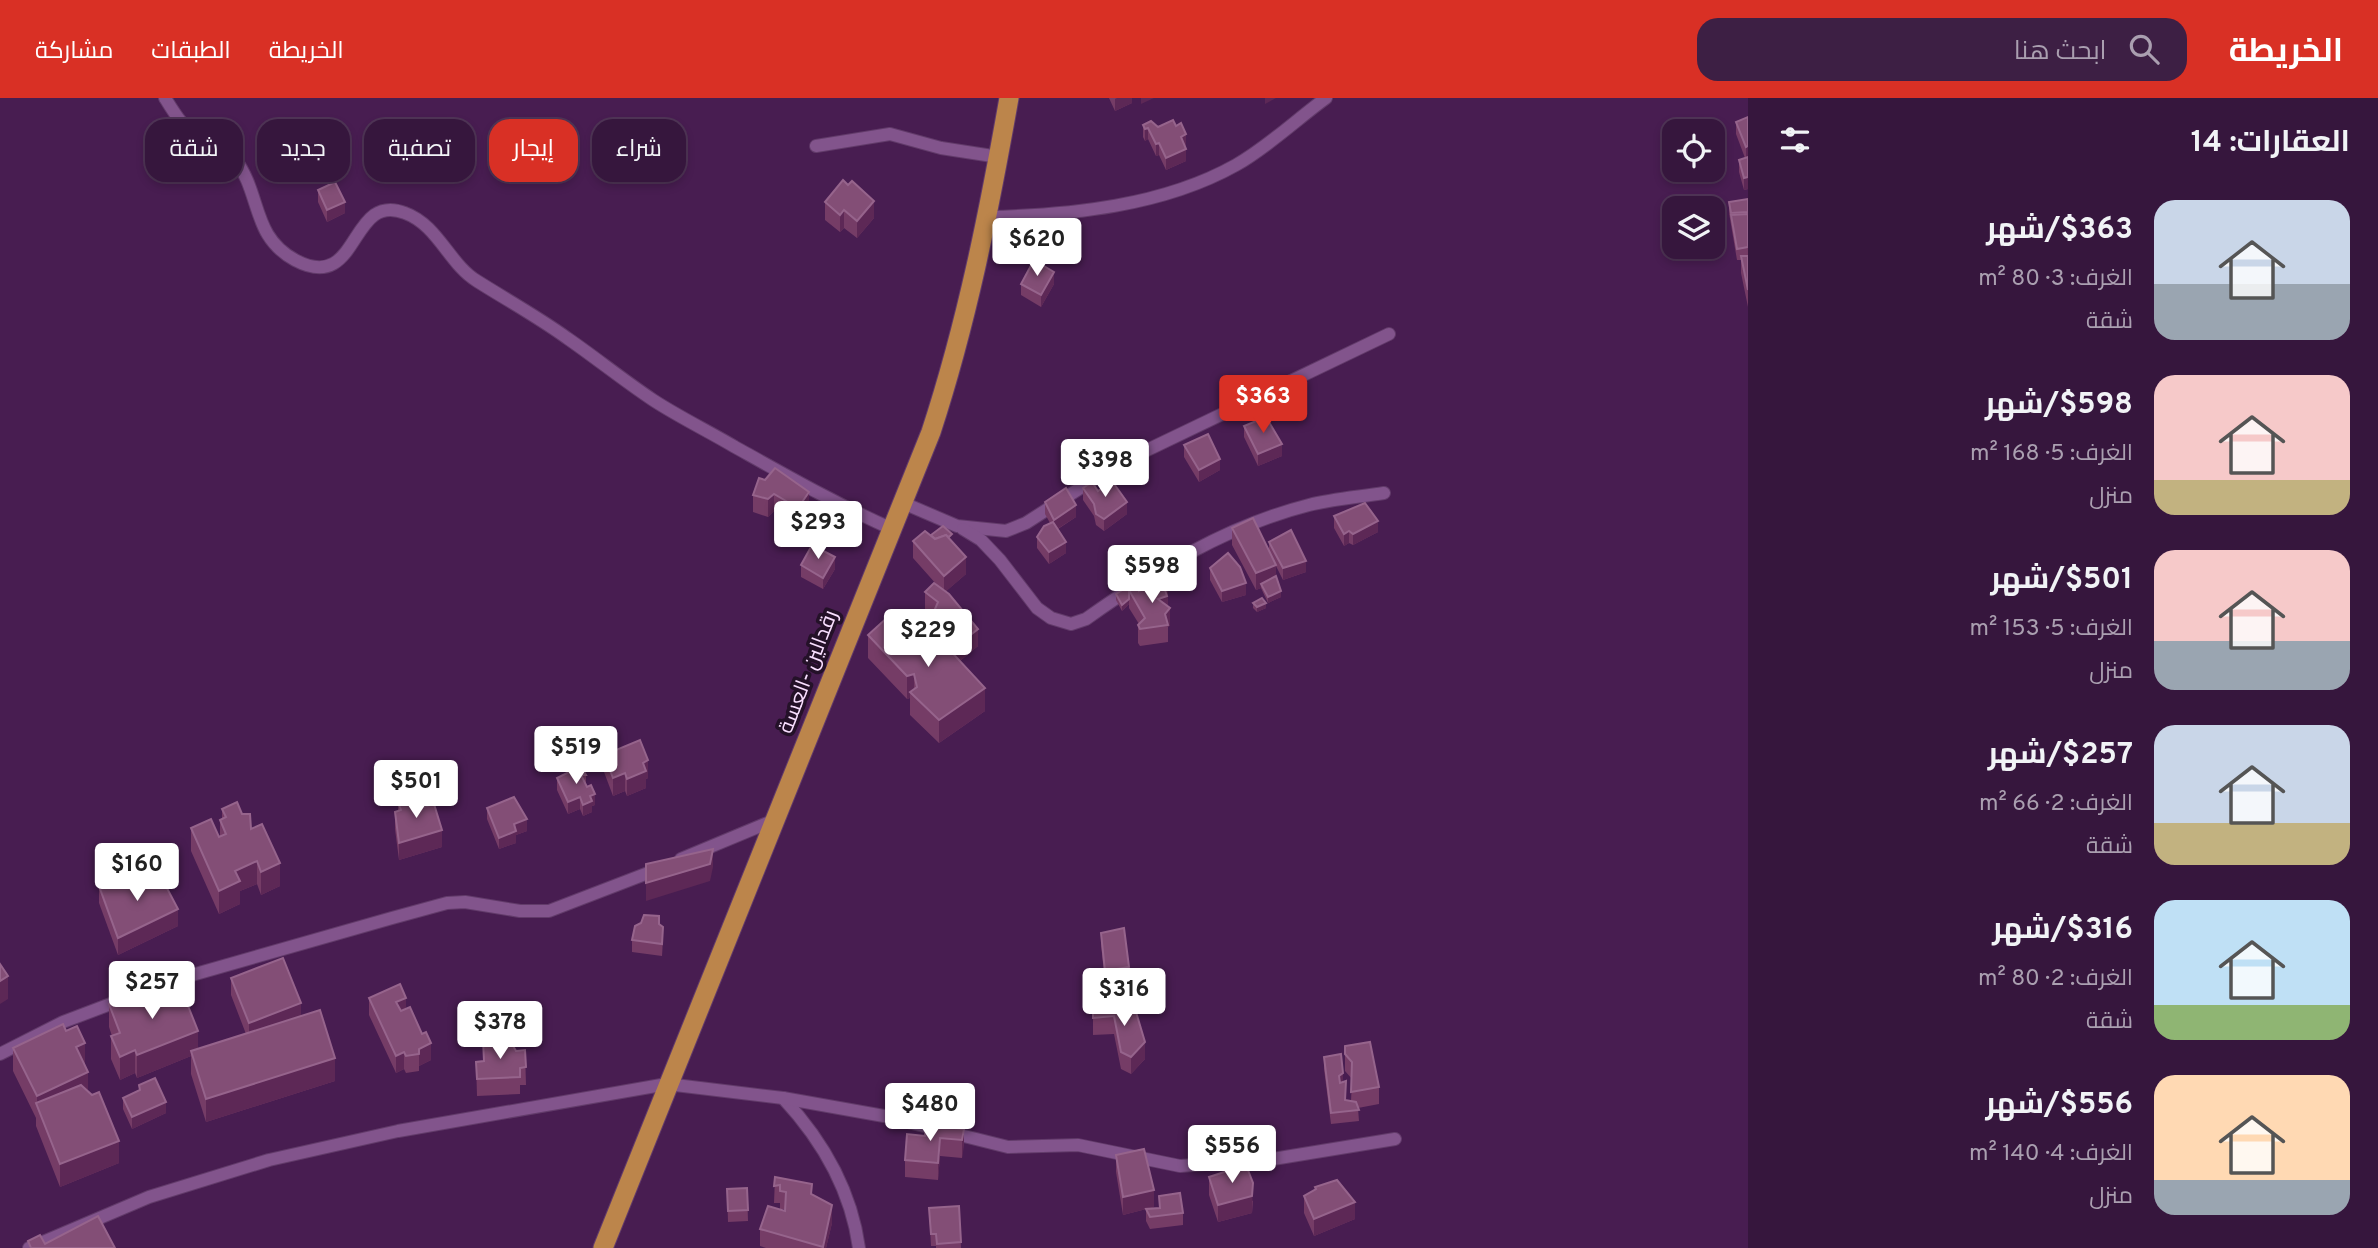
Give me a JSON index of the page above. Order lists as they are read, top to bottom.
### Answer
{
  "streets": {
    "main road": ["رقدالين -العسة"]
  },
  "page": {
    "header": "الخريطة",
    "search": "ابحث هنا",
    "nav": ["الخريطة", "الطبقات", "مشاركة"],
    "heading": "العقارات: 14",
    "chip": [
      "شراء",
      "إيجار",
      "تصفية",
      "جديد",
      "شقة"
    ],
    "list": [
      {
        "name": "$363/شهر",
        "note": "الغرف: 3 · 80 m² · شقة"
      },
      {
        "name": "$598/شهر",
        "note": "الغرف: 5 · 168 m² · منزل"
      },
      {
        "name": "$501/شهر",
        "note": "الغرف: 5 · 153 m² · منزل"
      },
      {
        "name": "$257/شهر",
        "note": "الغرف: 2 · 66 m² · شقة"
      },
      {
        "name": "$316/شهر",
        "note": "الغرف: 2 · 80 m² · شقة"
      },
      {
        "name": "$556/شهر",
        "note": "الغرف: 4 · 140 m² · منزل"
      }
    ],
    "price": [
      "$620",
      "$363",
      "$398",
      "$293",
      "$598",
      "$229",
      "$519",
      "$501",
      "$160",
      "$257",
      "$316",
      "$378",
      "$480",
      "$556"
    ]
  }
}
